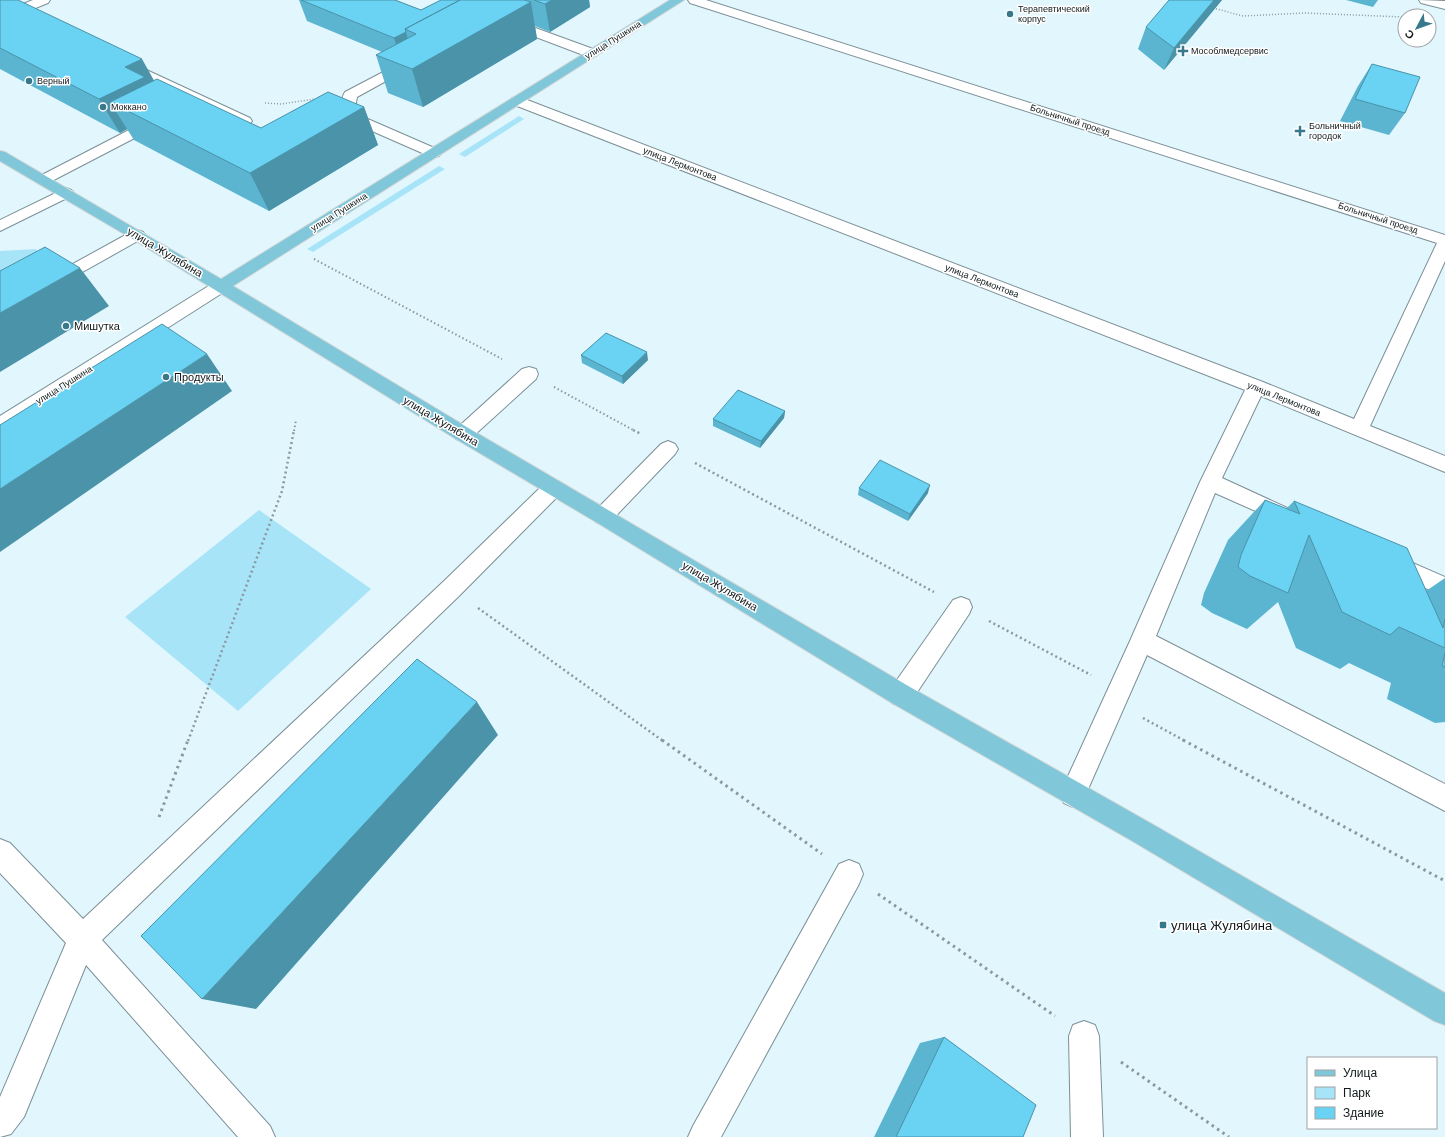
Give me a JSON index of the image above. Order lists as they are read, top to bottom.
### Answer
{
  "streets": {
    "main road": ["улица Пушкина", "улица Жулябина"],
    "street": ["Больничный проезд", "улица Лермонтова"]
  },
  "crossings": [
    ["улица Пушкина", "улица Лермонтова"],
    ["улица Пушкина", "улица Жулябина"]
  ],
  "places": {
    "other": [
      "Терапевтический корпус",
      "Верный",
      "Моккано",
      "Мишутка",
      "Продукты"
    ],
    "health": ["Мособлмедсервис", "Больничный городок"],
    "transit": ["улица Жулябина"]
  },
  "legend": ["Улица", "Парк", "Здание"],
  "north": "bottom left"
}
